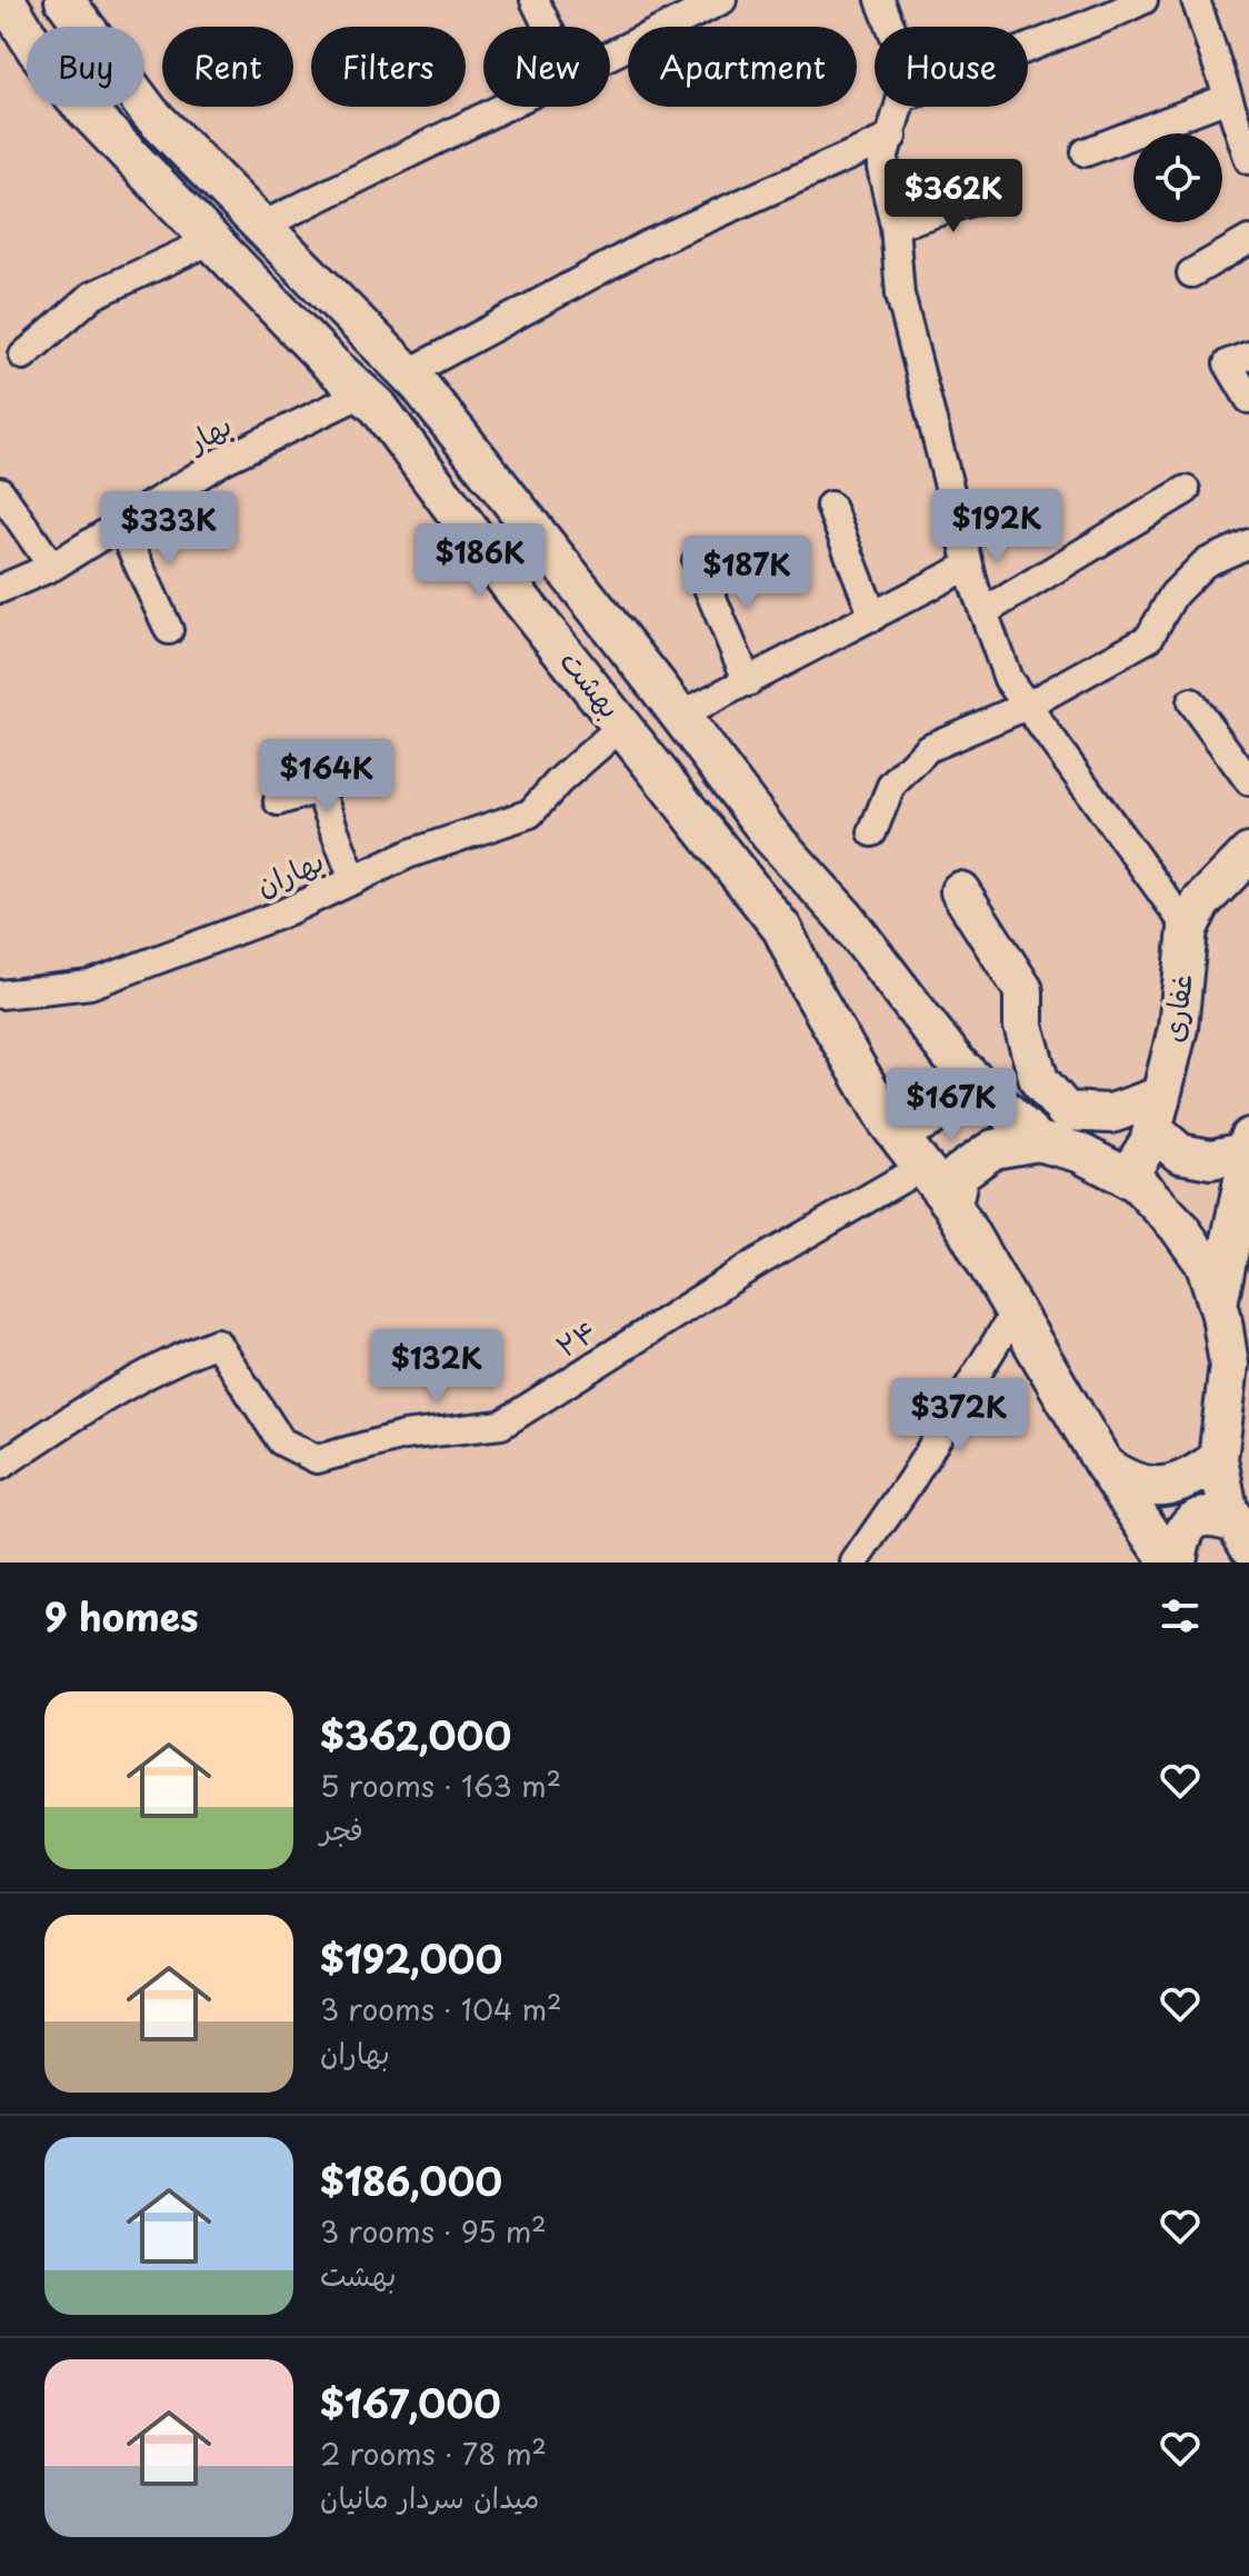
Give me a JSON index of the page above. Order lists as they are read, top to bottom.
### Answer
{
  "streets": {
    "main road": ["بهشت", "غفاری"],
    "street": ["بهار", "بهاران", "۲۴"]
  },
  "crossings": [
    ["بهار", "بهشت"],
    ["بهشت", "بهاران"],
    ["بهشت", "۲۴"]
  ],
  "page": {
    "chip": [
      "Buy",
      "Rent",
      "Filters",
      "New",
      "Apartment",
      "House"
    ],
    "price": [
      "$362K",
      "$192K",
      "$333K",
      "$186K",
      "$187K",
      "$164K",
      "$167K",
      "$132K",
      "$372K"
    ],
    "heading": "9 homes",
    "list": [
      {
        "name": "$362,000",
        "note": "5 rooms · 163 m² · فجر"
      },
      {
        "name": "$192,000",
        "note": "3 rooms · 104 m² · بهاران"
      },
      {
        "name": "$186,000",
        "note": "3 rooms · 95 m² · بهشت"
      },
      {
        "name": "$167,000",
        "note": "2 rooms · 78 m² · میدان سردار مانیان"
      }
    ]
  }
}
